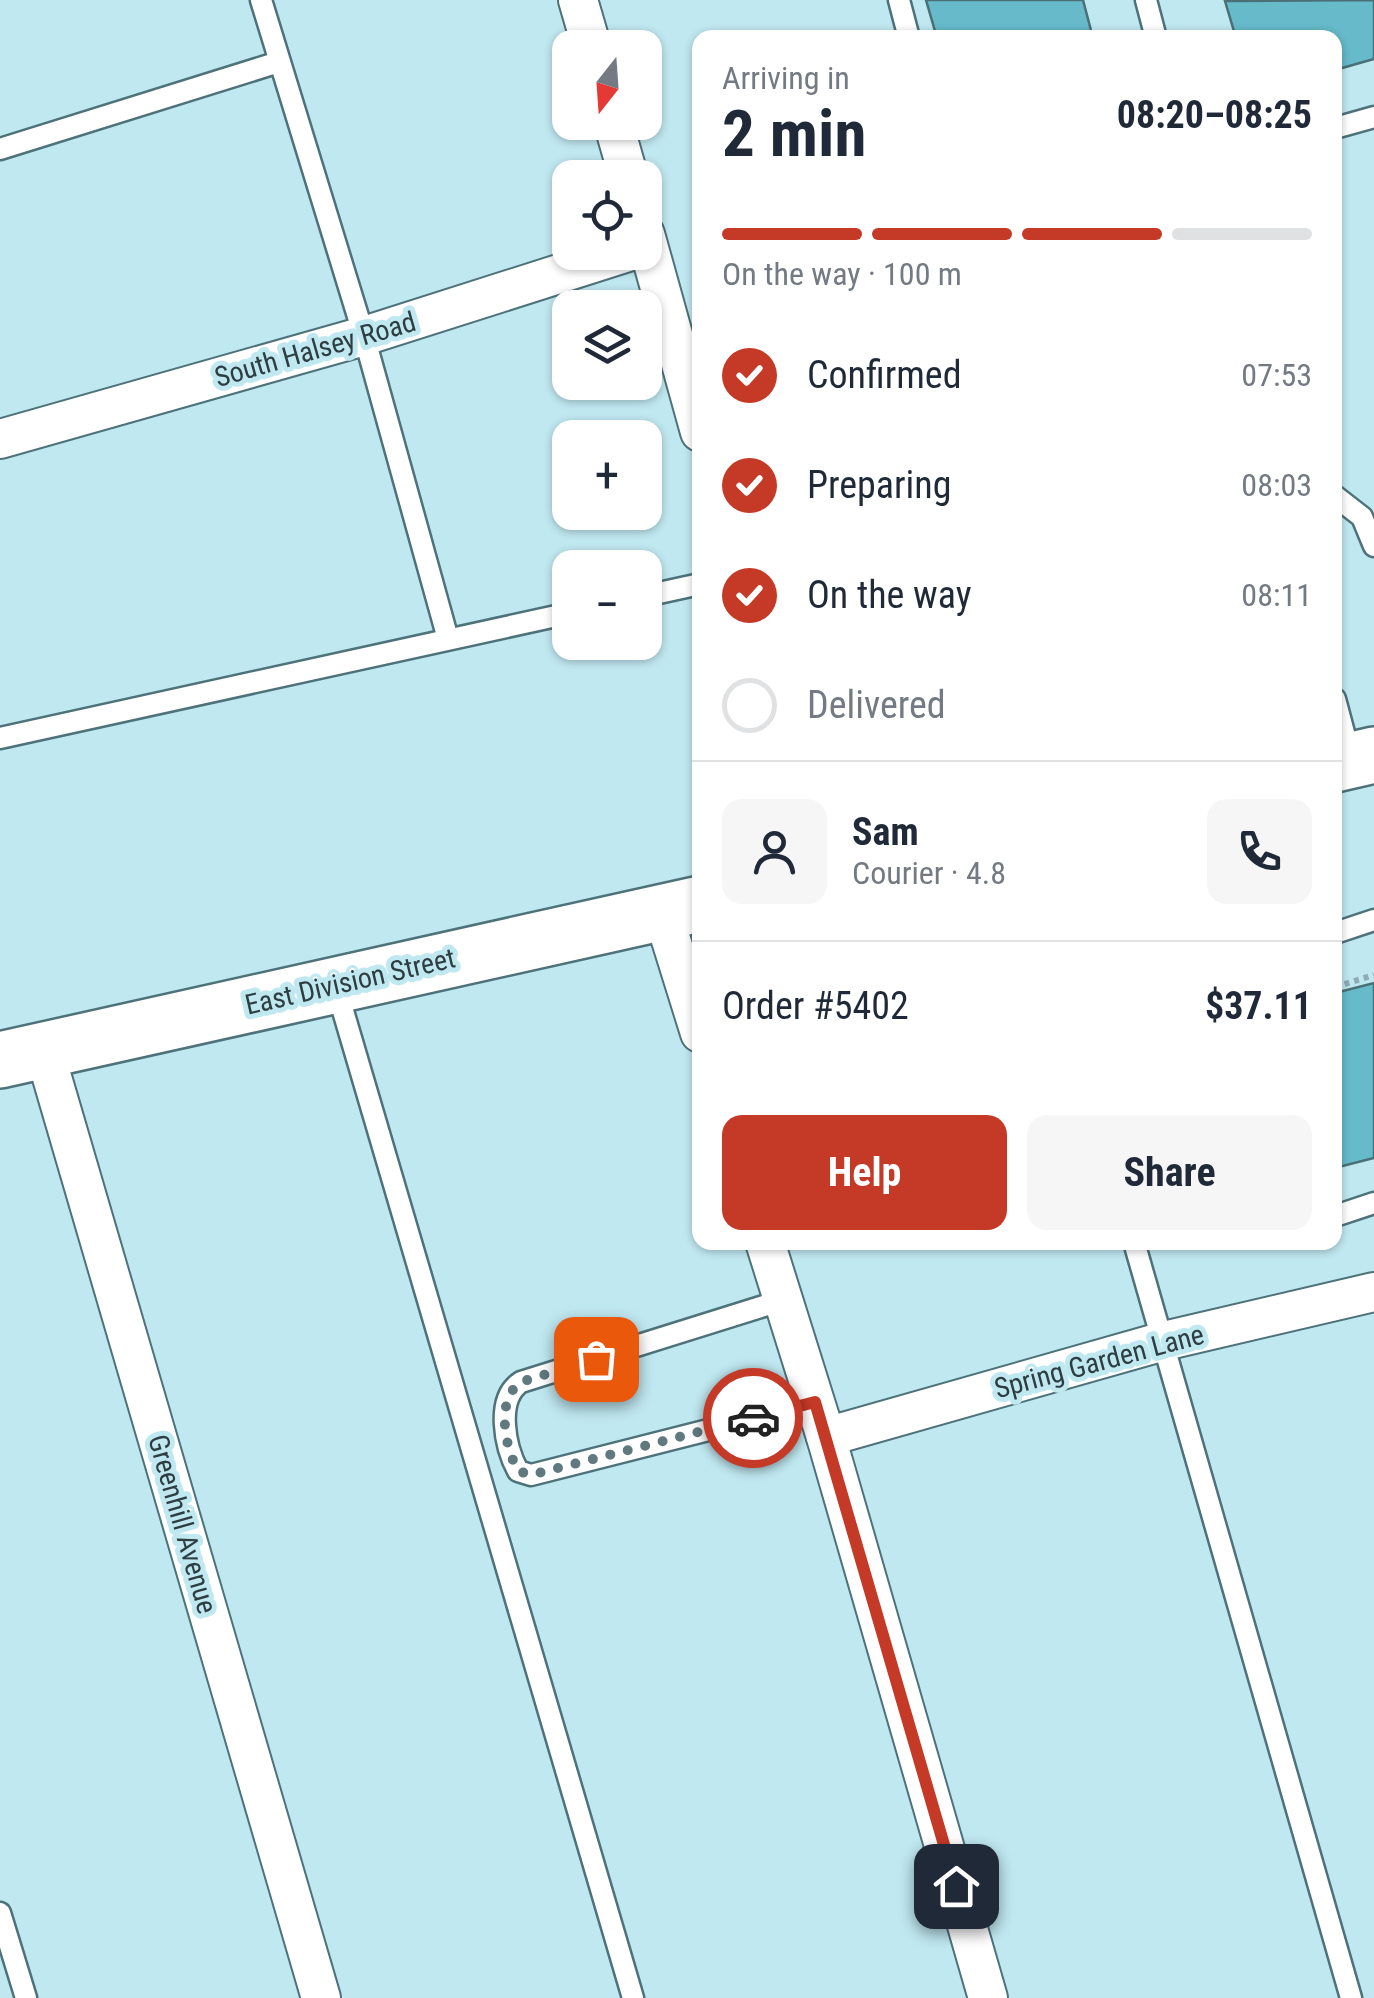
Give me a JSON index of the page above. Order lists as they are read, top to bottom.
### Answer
{
  "streets": {
    "main road": ["East Division Street"],
    "street": ["South Halsey Road", "Spring Garden Lane", "Greenhill Avenue"]
  },
  "crossings": [
    ["East Division Street", "Greenhill Avenue"]
  ],
  "north": "bottom",
  "page": {
    "map_buttons": ["+", "−"],
    "heading": ["2 min", "Arriving in", "08:20–08:25"],
    "panel": [
      "Sam",
      "Courier · 4.8",
      "Order #5402",
      "$37.11"
    ],
    "bar": "On the way · 100 m",
    "list": [
      ["Confirmed", "07:53"],
      ["Preparing", "08:03"],
      ["On the way", "08:11"],
      "Delivered"
    ],
    "buttons": ["Help", "Share"]
  }
}
